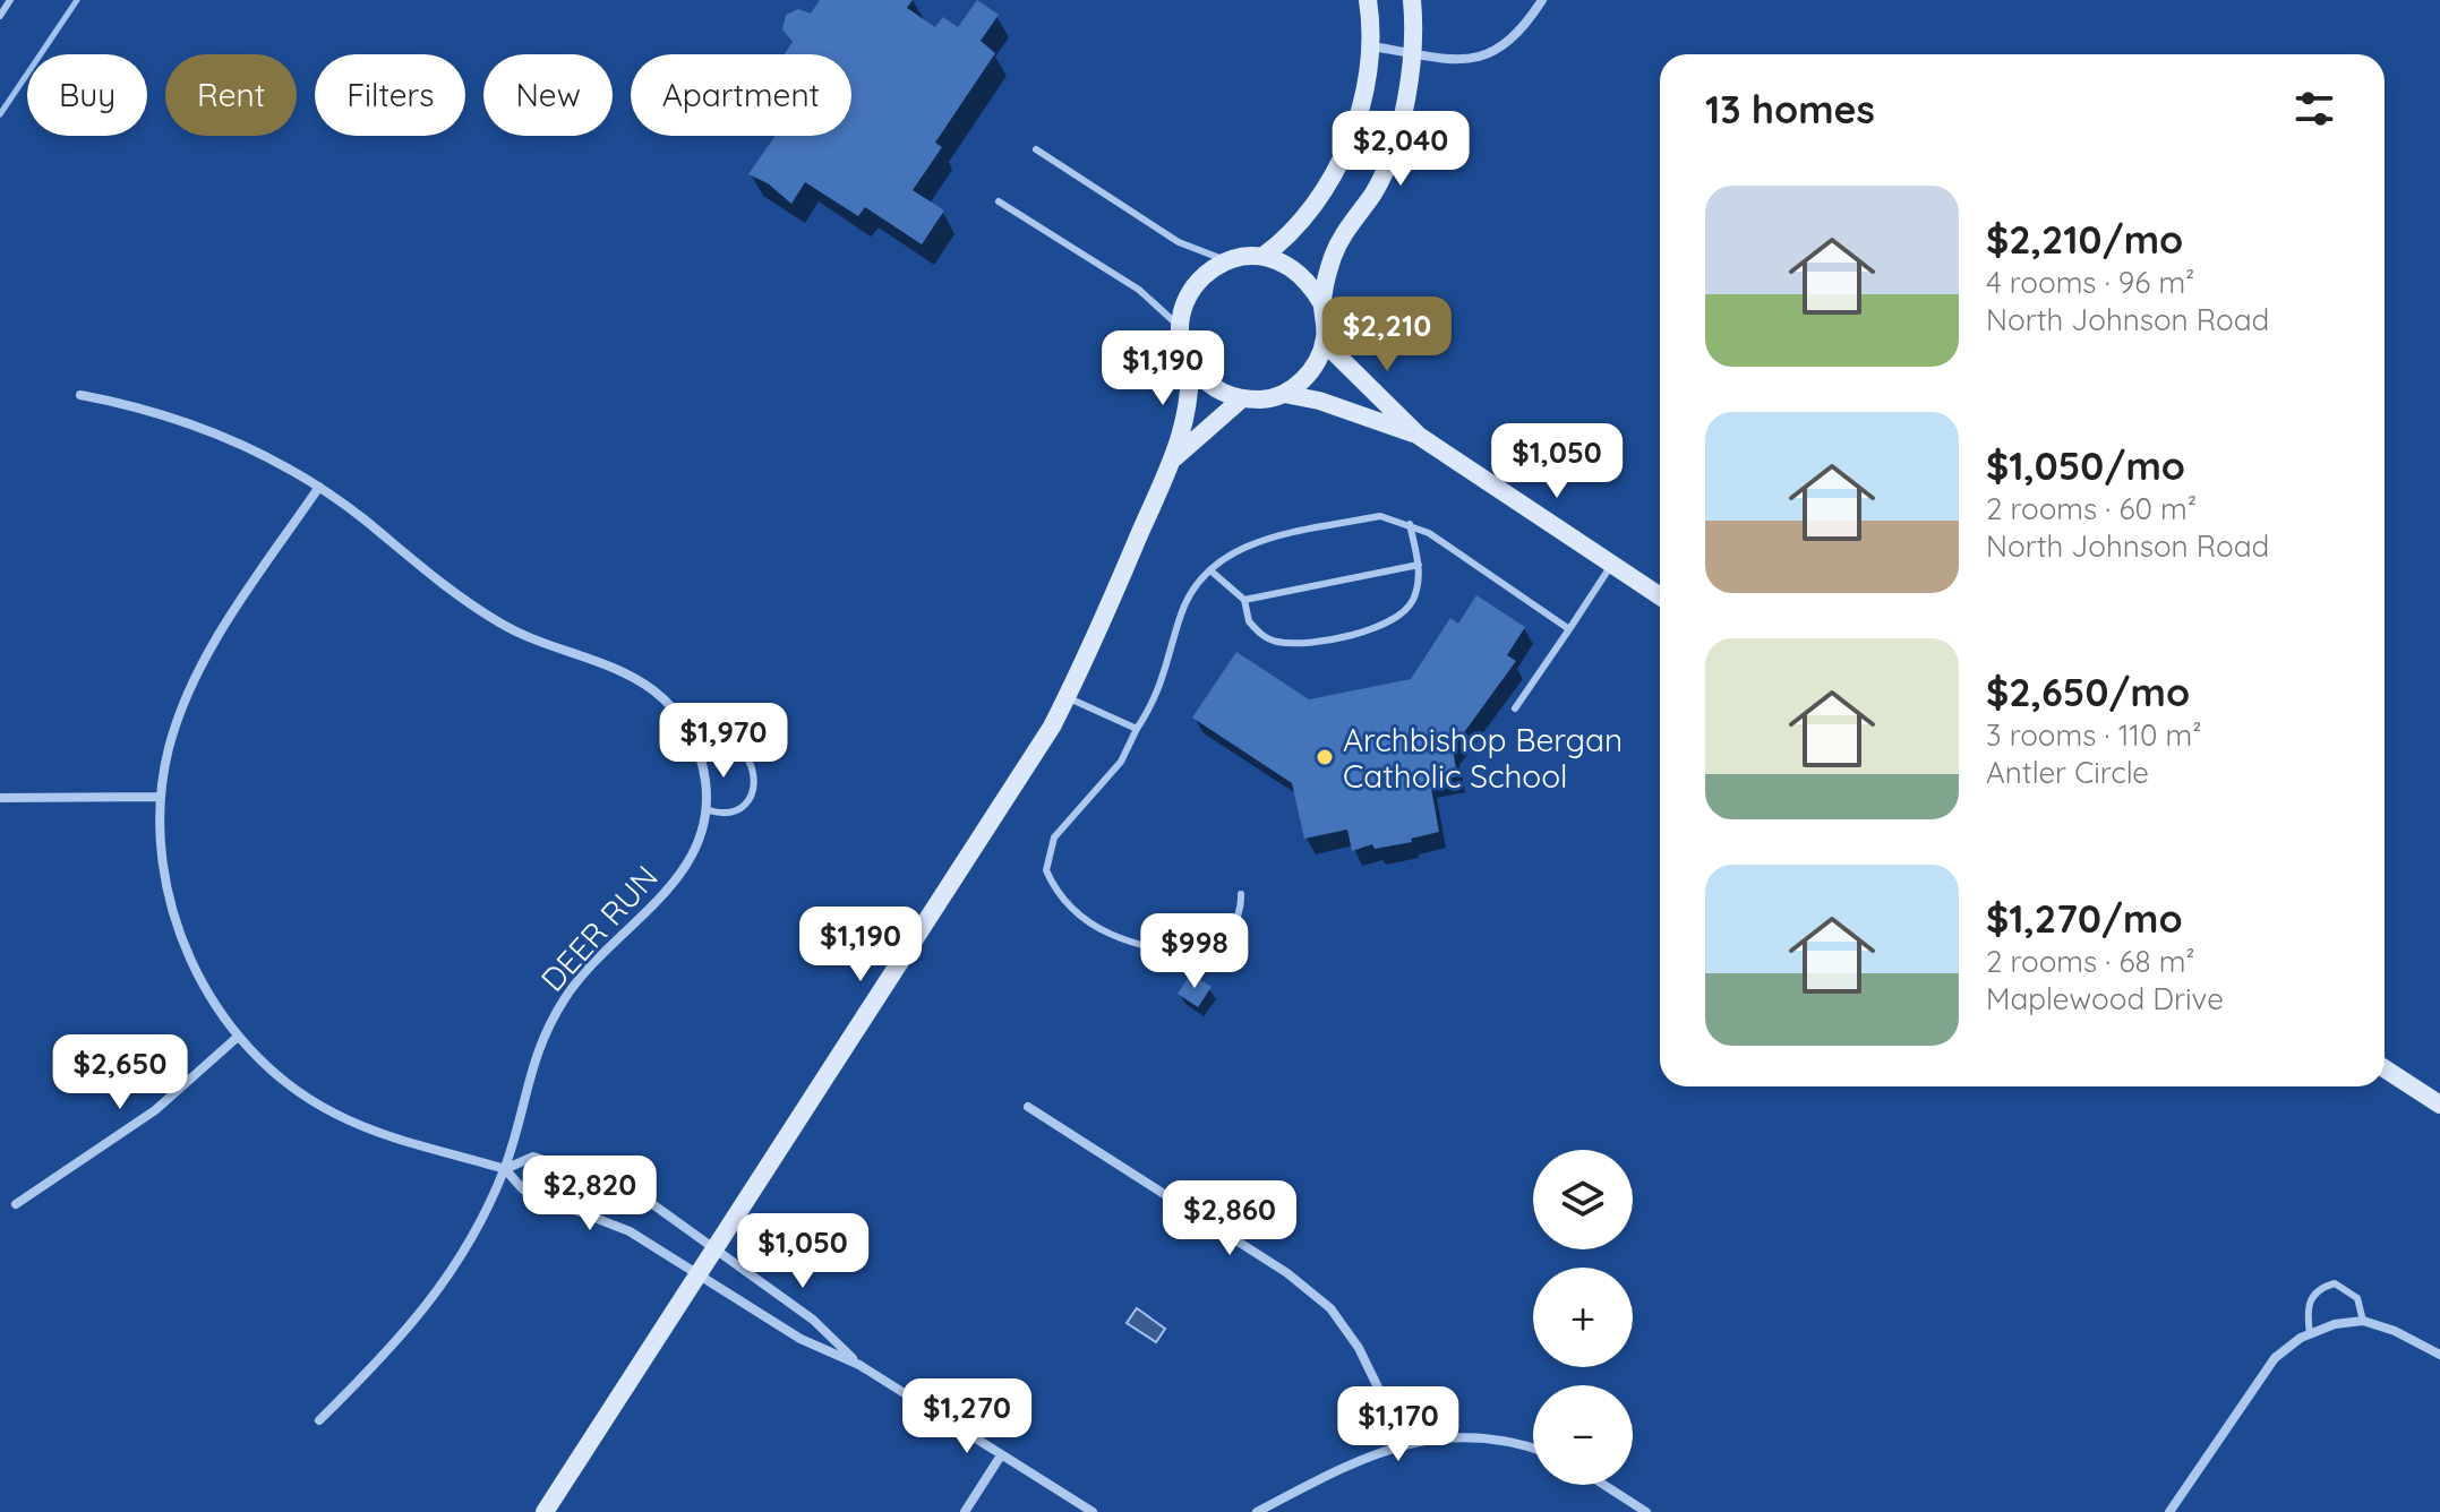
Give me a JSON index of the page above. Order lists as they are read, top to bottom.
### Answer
{
  "streets": {
    "street": ["DEER RUN"]
  },
  "places": ["Archbishop Bergan Catholic School"],
  "page": {
    "chip": [
      "Buy",
      "Rent",
      "Filters",
      "New",
      "Apartment"
    ],
    "heading": "13 homes",
    "price": [
      "$2,040",
      "$2,210",
      "$1,190",
      "$1,050",
      "$1,970",
      "$1,190",
      "$998",
      "$2,650",
      "$2,820",
      "$2,860",
      "$1,050",
      "$1,270",
      "$1,170"
    ],
    "list": [
      {
        "name": "$2,210/mo",
        "note": "4 rooms · 96 m² · North Johnson Road"
      },
      {
        "name": "$1,050/mo",
        "note": "2 rooms · 60 m² · North Johnson Road"
      },
      {
        "name": "$2,650/mo",
        "note": "3 rooms · 110 m² · Antler Circle"
      },
      {
        "name": "$1,270/mo",
        "note": "2 rooms · 68 m² · Maplewood Drive"
      }
    ],
    "map_buttons": ["+", "−"]
  }
}
